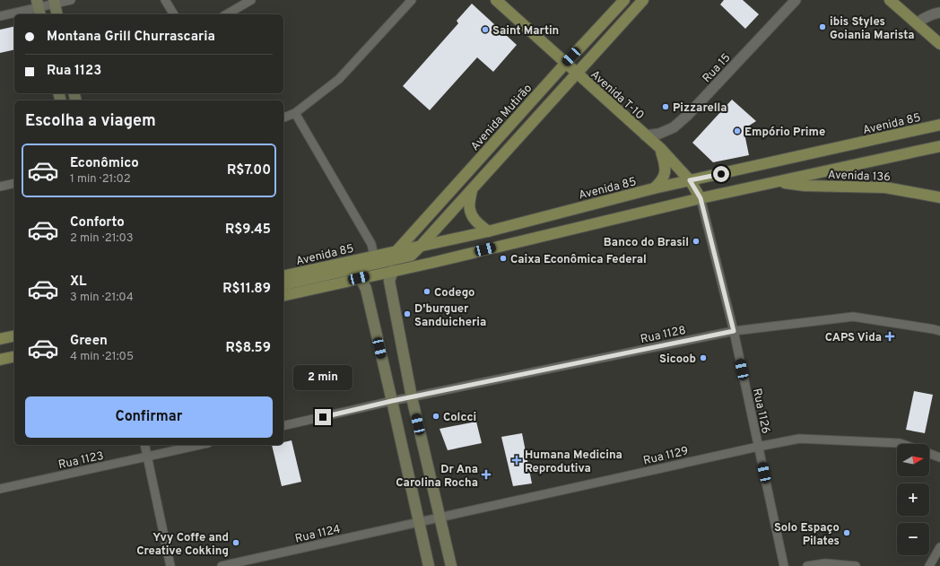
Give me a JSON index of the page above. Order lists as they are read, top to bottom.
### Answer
{
  "streets": {
    "main road": [
      "Avenida T-10",
      "Avenida Mutirão",
      "Avenida 85",
      "Avenida 136"
    ],
    "street": [
      "Rua 15",
      "Rua 1128",
      "Rua 1126",
      "Rua 1129",
      "Rua 1123",
      "Rua 1124"
    ]
  },
  "crossings": [
    ["Rua 15", "Avenida T-10"],
    ["Avenida T-10", "Avenida Mutirão"],
    ["Avenida T-10", "Avenida 85"],
    ["Avenida T-10", "Rua 1126"],
    ["Avenida Mutirão", "Avenida 85"],
    ["Rua 1128", "Rua 1126"],
    ["Rua 1126", "Rua 1129"],
    ["Rua 1129", "Rua 1124"]
  ],
  "places": {
    "other": [
      "ibis Styles Goiania Marista",
      "Saint Martin",
      "Pizzarella",
      "Empório Prime",
      "Banco do Brasil",
      "Caixa Econômica Federal",
      "Codego",
      "D'burguer Sanduicheria",
      "Sicoob",
      "Colcci",
      "Solo Espaço Pilates",
      "Yvy Coffe and Creative Cokking"
    ],
    "health": ["CAPS Vida", "Humana Medicina Reprodutiva", "Dr Ana Carolina Rocha"]
  },
  "north": "right",
  "page": {
    "banner": ["Montana Grill Churrascaria", "Rua 1123"],
    "heading": "Escolha a viagem",
    "list": [
      {
        "name": "Econômico",
        "note": "1 min · 21:02",
        "value": "R$7.00"
      },
      {
        "name": "Conforto",
        "note": "2 min · 21:03",
        "value": "R$9.45"
      },
      {
        "name": "XL",
        "note": "3 min · 21:04",
        "value": "R$11.89"
      },
      {
        "name": "Green",
        "note": "4 min · 21:05",
        "value": "R$8.59"
      }
    ],
    "bubble": "2 min",
    "buttons": "Confirmar",
    "map_buttons": ["+", "−"]
  }
}
